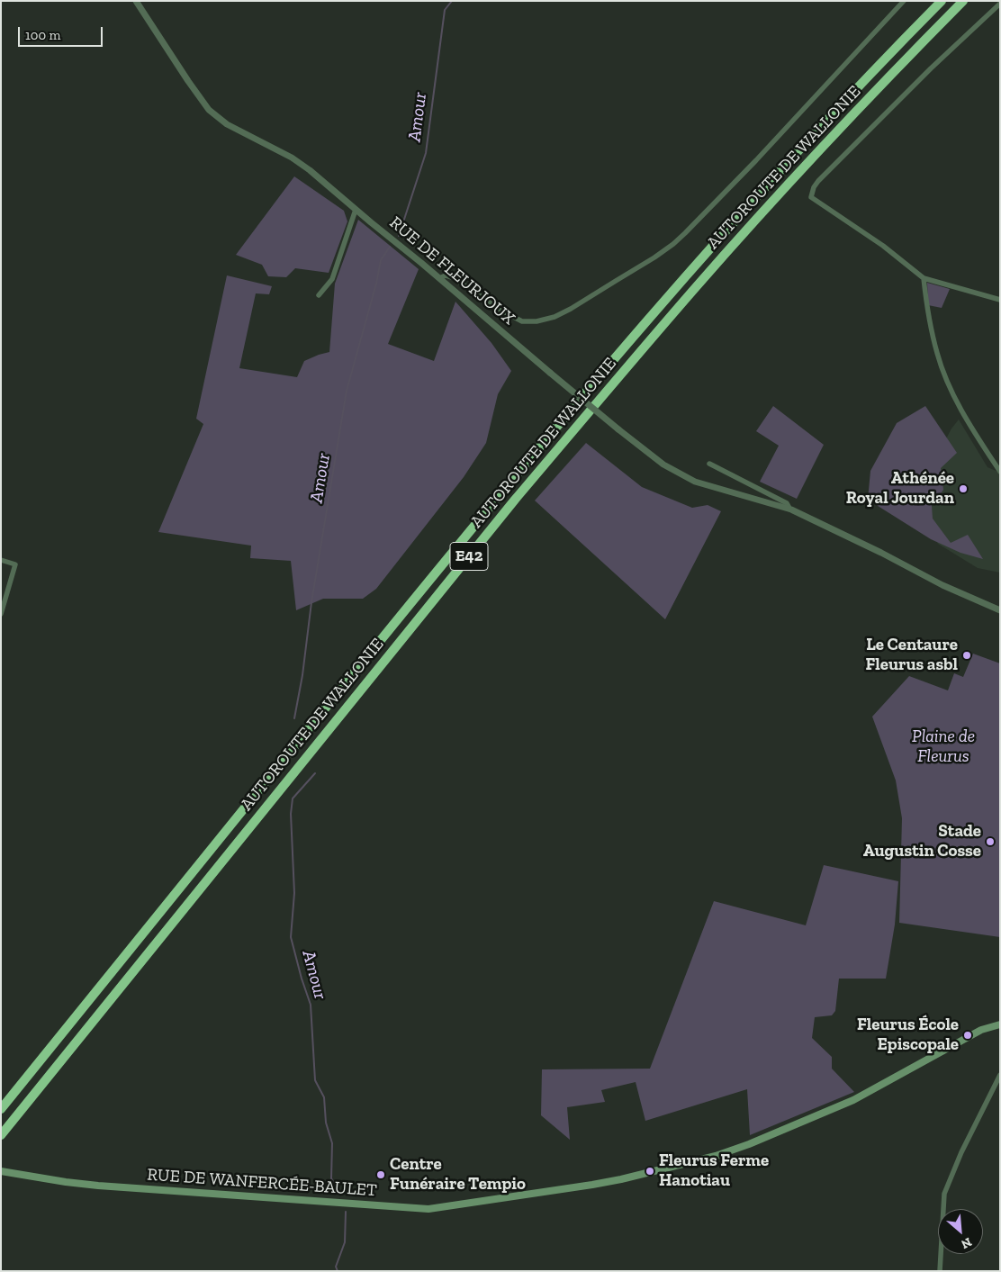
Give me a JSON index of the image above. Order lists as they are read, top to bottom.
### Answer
{
  "streets": {
    "highway": ["AUTOROUTE DE WALLONIE", "E42"],
    "main road": ["RUE DE WANFERCÉE-BAULET"],
    "street": ["RUE DE FLEURJOUX"]
  },
  "water": ["Amour"],
  "parks": ["Plaine de Fleurus"],
  "places": [
    "Athénée Royal Jourdan",
    "Le Centaure Fleurus asbl",
    "Stade Augustin Cosse",
    "Fleurus École Episcopale",
    "Fleurus Ferme Hanotiau",
    "Centre Funéraire Tempio"
  ],
  "scale_bar": "100 m",
  "north": "bottom right"
}
